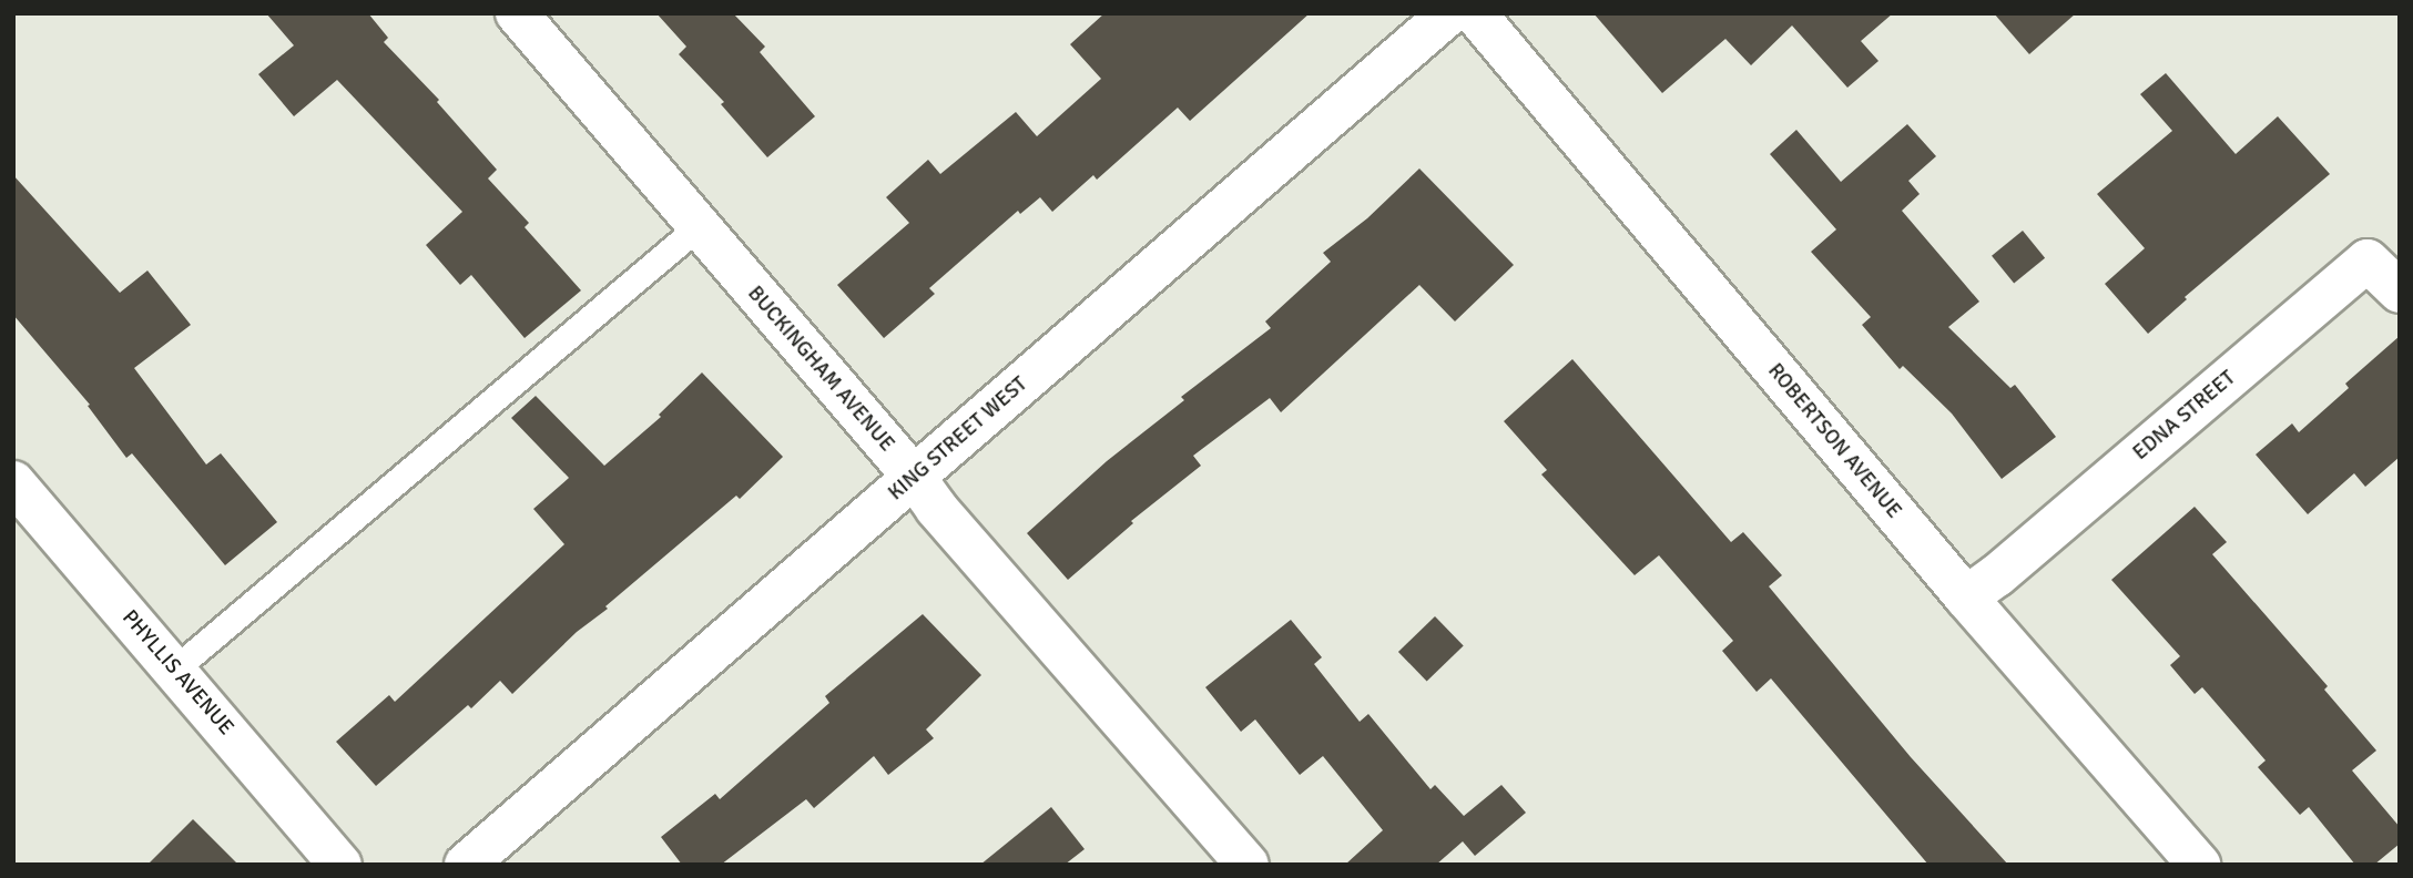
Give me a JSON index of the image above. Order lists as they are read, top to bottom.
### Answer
{
  "streets": {
    "street": [
      "BUCKINGHAM AVENUE",
      "EDNA STREET",
      "KING STREET WEST",
      "ROBERTSON AVENUE",
      "PHYLLIS AVENUE"
    ]
  },
  "crossings": [
    ["BUCKINGHAM AVENUE", "KING STREET WEST"],
    ["EDNA STREET", "ROBERTSON AVENUE"]
  ]
}
